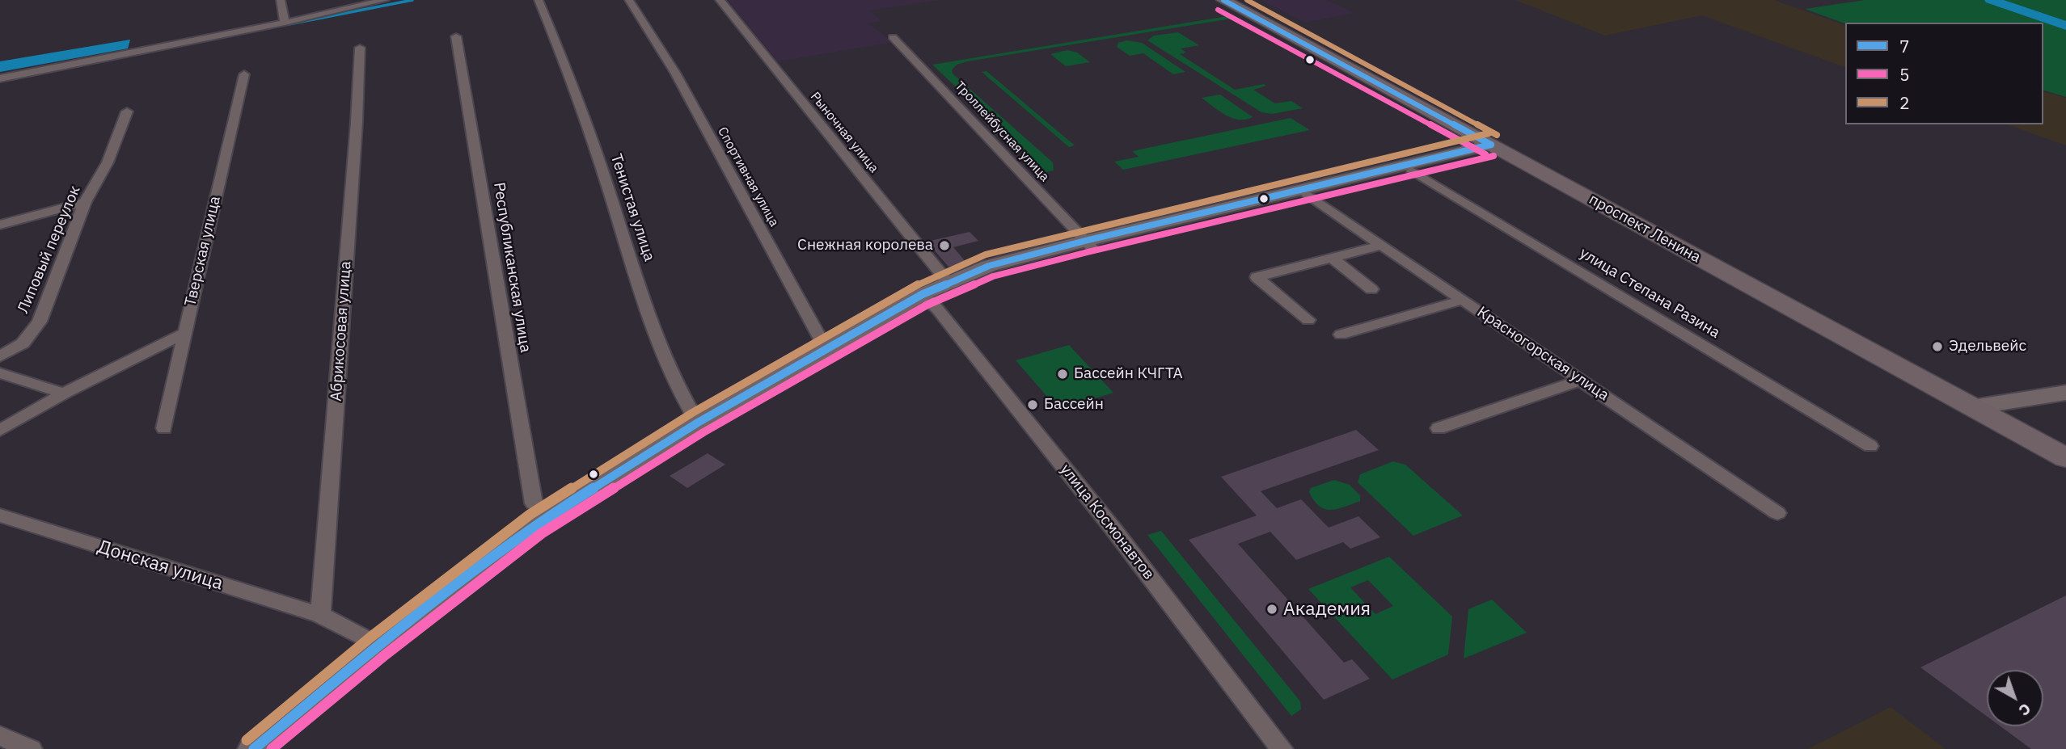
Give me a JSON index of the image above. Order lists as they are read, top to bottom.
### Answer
{
  "streets": {
    "main road": ["проспект Ленина"],
    "street": [
      "Троллейбусная улица",
      "Рыночная улица",
      "Спортивная улица",
      "Тенистая улица",
      "Липовый переулок",
      "Тверская улица",
      "Республиканская улица",
      "улица Степана Разина",
      "Абрикосовая улица",
      "Красногорская улица",
      "улица Космонавтов",
      "Донская улица"
    ]
  },
  "crossings": [
    ["Абрикосовая улица", "Донская улица"]
  ],
  "places": [
    "Снежная королева",
    "Эдельвейс",
    "Бассейн КЧГТА",
    "Бассейн",
    "Академия"
  ],
  "lines": ["transit line 7", "transit line 2", "transit line 5"],
  "legend": ["7", "5", "2"],
  "north": "bottom right"
}
